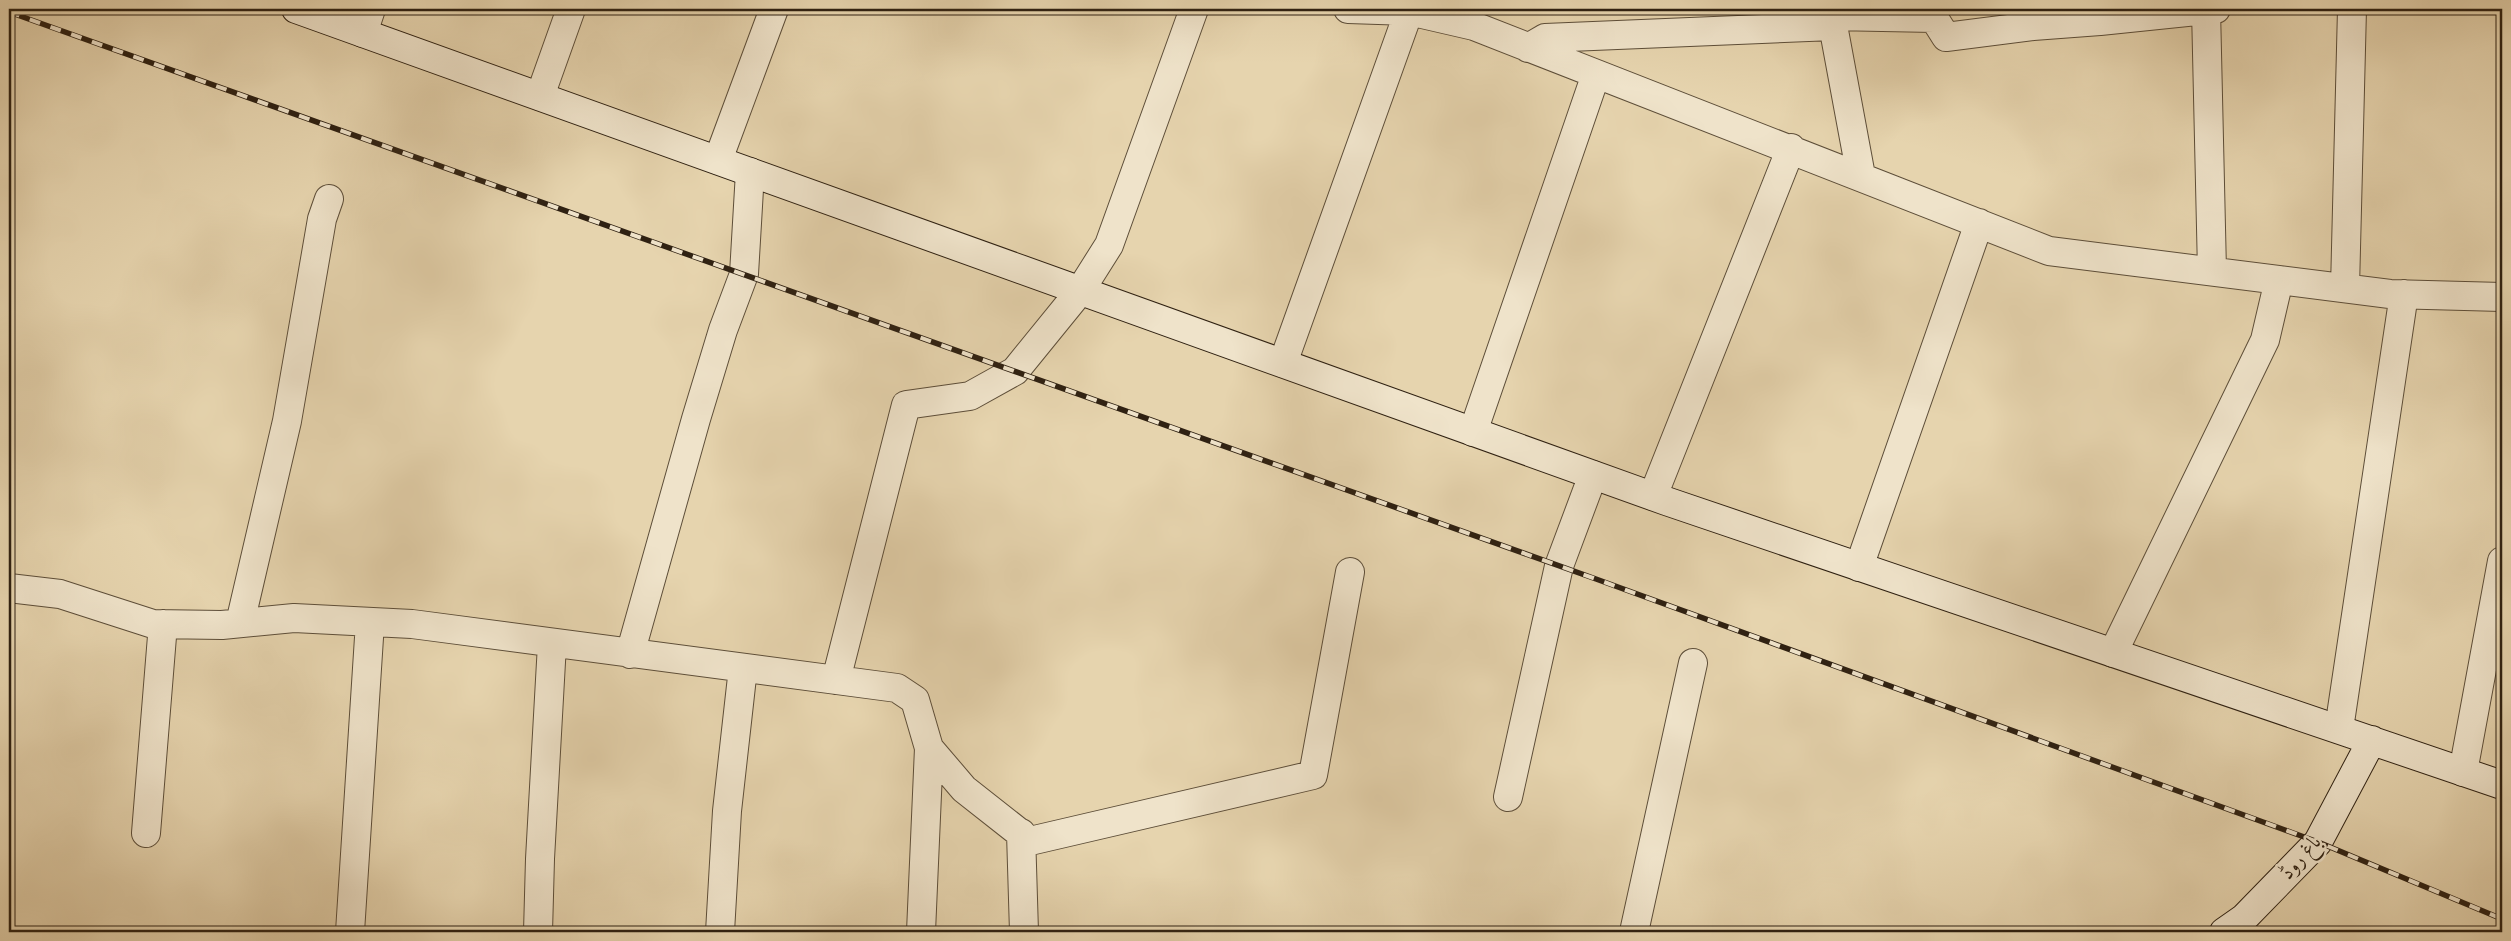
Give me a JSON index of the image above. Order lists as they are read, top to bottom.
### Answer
{
  "streets": {
    "street": ["باغ روڈ"]
  }
}
